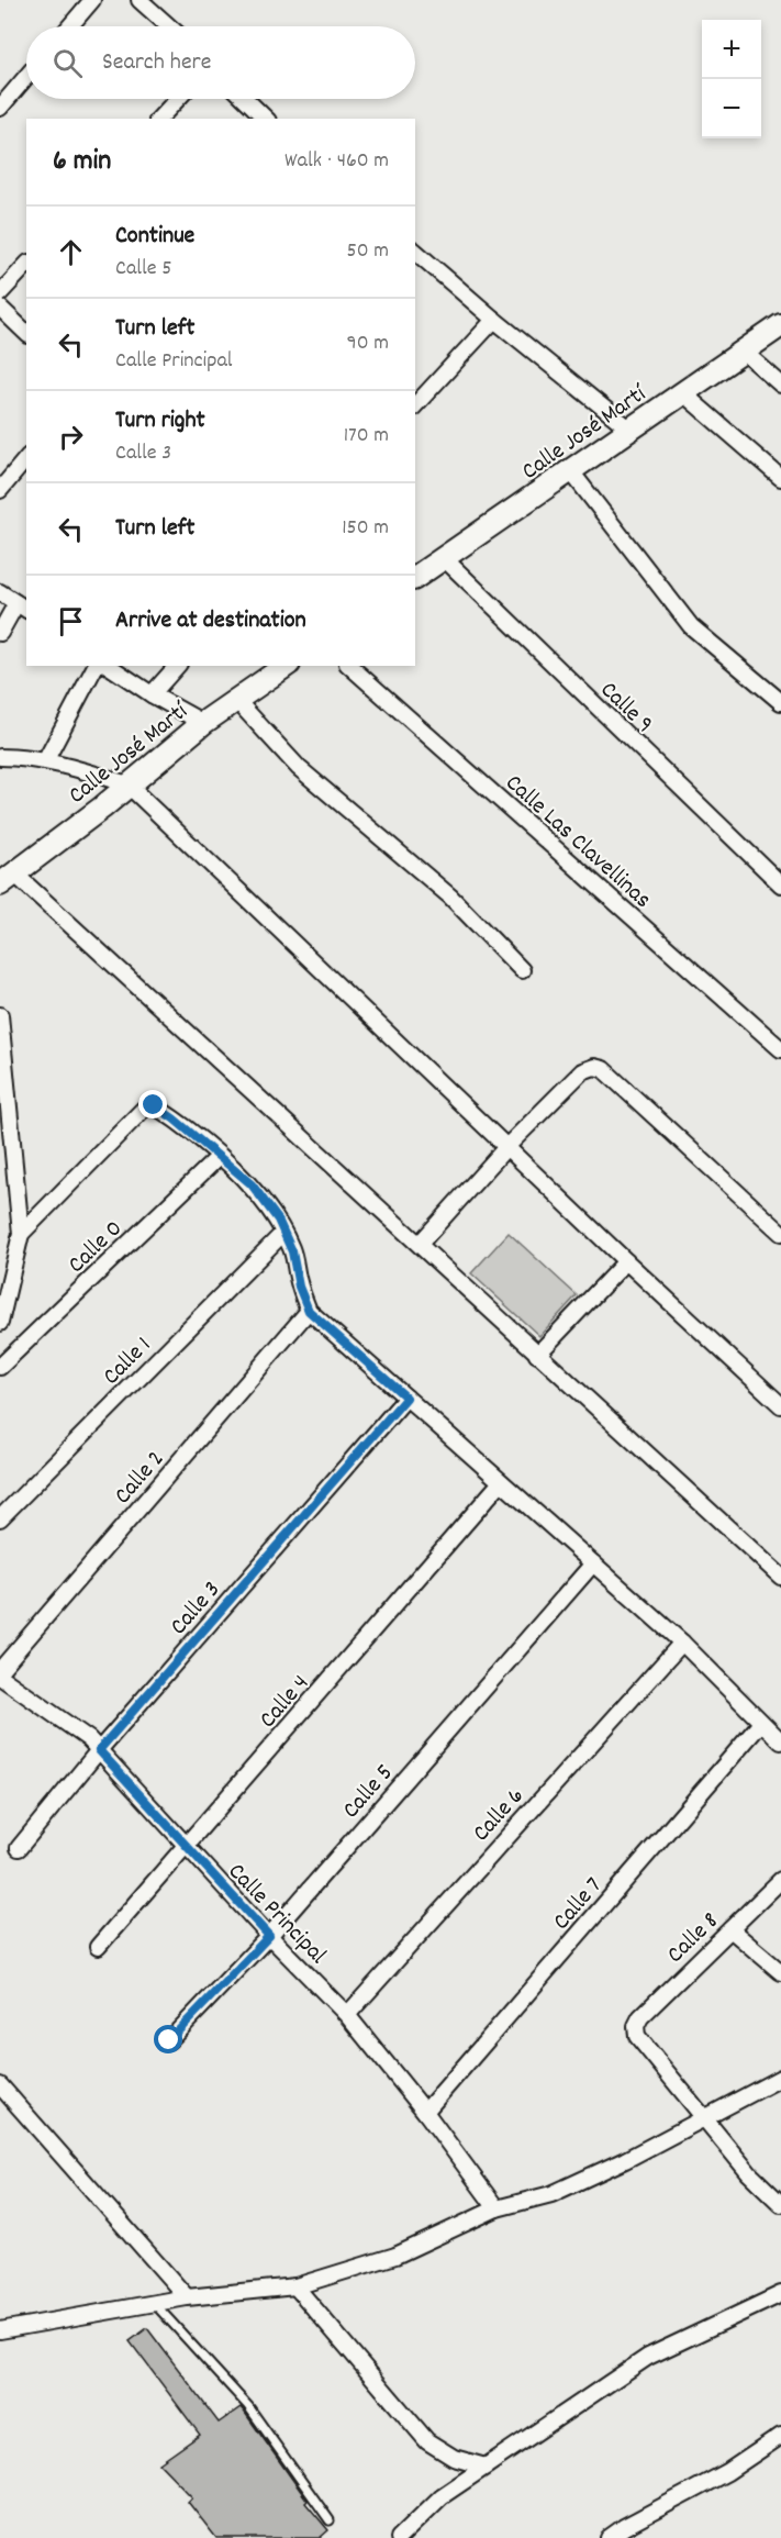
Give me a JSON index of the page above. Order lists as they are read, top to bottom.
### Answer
{
  "streets": {
    "main road": ["Calle José Martí"],
    "street": [
      "Calle 9",
      "Calle Las Clavellinas",
      "Calle 0",
      "Calle 1",
      "Calle 2",
      "Calle 3",
      "Calle 4",
      "Calle 5",
      "Calle 6",
      "Calle 7",
      "Calle Principal",
      "Calle 8"
    ]
  },
  "crossings": [
    ["Calle José Martí", "Calle 9"],
    ["Calle 3", "Calle Principal"],
    ["Calle 4", "Calle Principal"],
    ["Calle 5", "Calle Principal"],
    ["Calle 6", "Calle Principal"],
    ["Calle 7", "Calle Principal"]
  ],
  "page": {
    "map_buttons": ["+", "−"],
    "search": "Search here",
    "heading": ["6 min", "Walk · 460 m"],
    "list": [
      ["Continue", "Calle 5", "50 m"],
      ["Turn left", "Calle Principal", "90 m"],
      ["Turn right", "Calle 3", "170 m"],
      ["Turn left", "150 m"],
      "Arrive at destination"
    ]
  }
}
